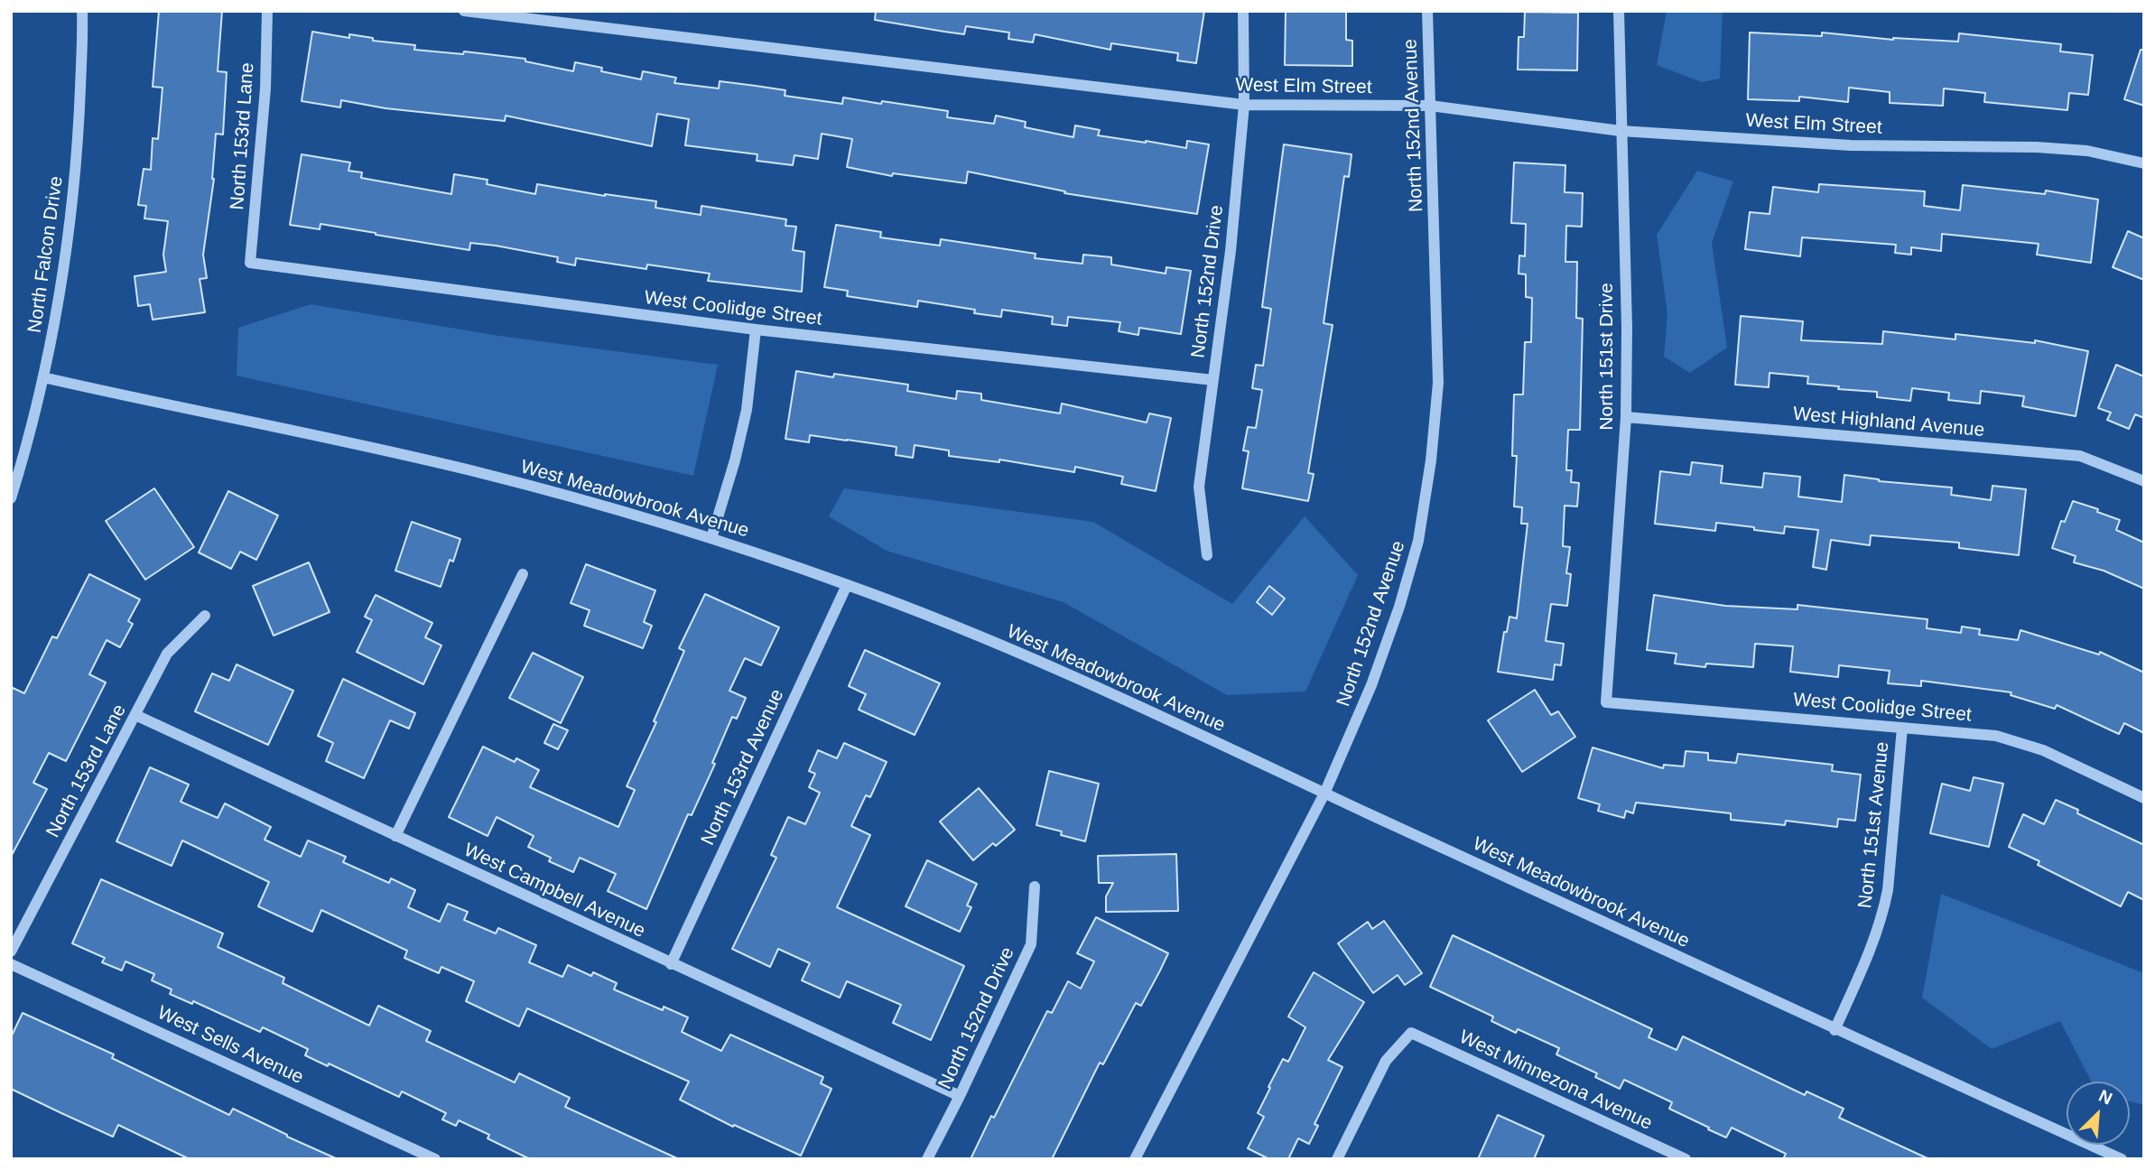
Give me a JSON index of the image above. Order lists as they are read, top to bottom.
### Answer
{
  "streets": {
    "street": [
      "West Elm Street",
      "North 152nd Avenue",
      "North 153rd Lane",
      "North Falcon Drive",
      "North 152nd Drive",
      "West Coolidge Street",
      "North 151st Drive",
      "West Highland Avenue",
      "West Meadowbrook Avenue",
      "North 153rd Avenue",
      "North 151st Avenue",
      "West Campbell Avenue",
      "West Sells Avenue",
      "West Minnezona Avenue"
    ]
  },
  "crossings": [
    ["West Elm Street", "North 152nd Avenue"],
    ["West Elm Street", "North 152nd Drive"],
    ["West Elm Street", "North 151st Drive"],
    ["North 152nd Avenue", "West Meadowbrook Avenue"],
    ["North 153rd Lane", "West Coolidge Street"],
    ["North 153rd Lane", "West Campbell Avenue"],
    ["North Falcon Drive", "West Meadowbrook Avenue"],
    ["North 152nd Drive", "West Coolidge Street"],
    ["North 152nd Drive", "West Campbell Avenue"],
    ["West Coolidge Street", "North 151st Drive"],
    ["West Coolidge Street", "North 151st Avenue"],
    ["North 151st Drive", "West Highland Avenue"],
    ["West Meadowbrook Avenue", "North 153rd Avenue"],
    ["West Meadowbrook Avenue", "North 151st Avenue"],
    ["North 153rd Avenue", "West Campbell Avenue"]
  ],
  "north": "top right"
}
